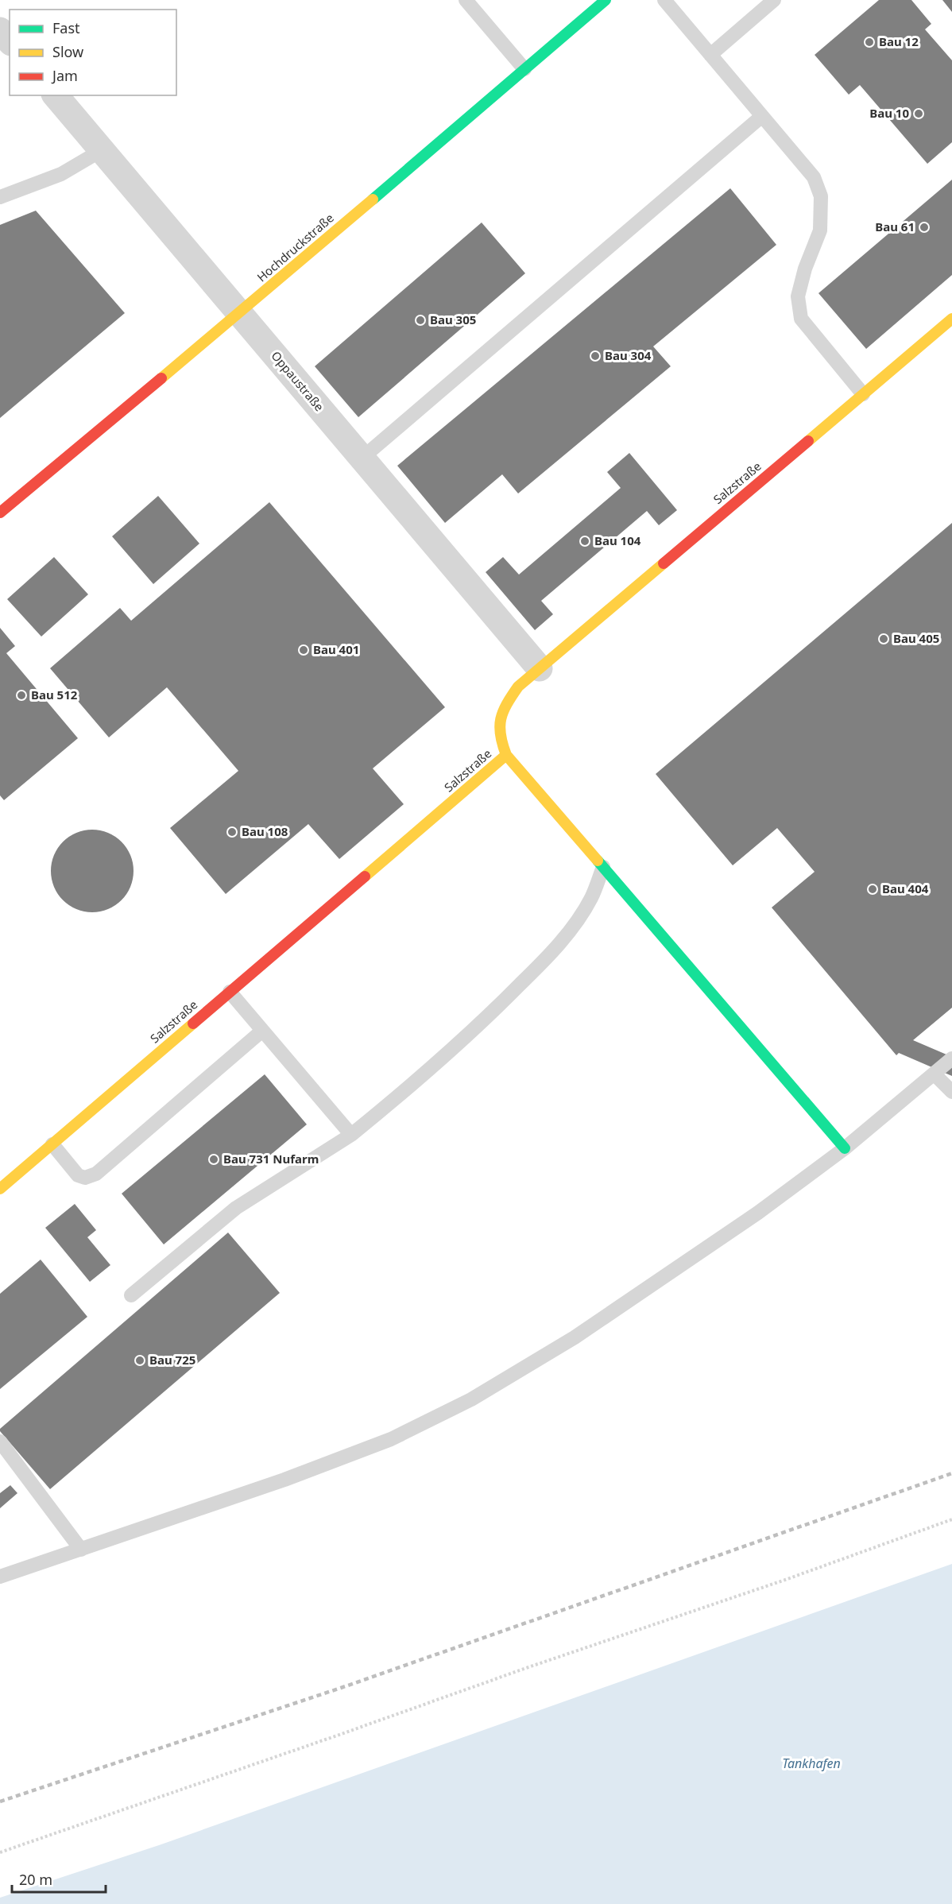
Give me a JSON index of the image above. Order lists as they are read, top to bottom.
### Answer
{
  "streets": {
    "street": ["Hochdruckstraße", "Oppaustraße", "Salzstraße"]
  },
  "crossings": [
    ["Hochdruckstraße", "Oppaustraße"],
    ["Oppaustraße", "Salzstraße"]
  ],
  "water": ["Tankhafen"],
  "places": [
    "Bau 12",
    "Bau 10",
    "Bau 61",
    "Bau 305",
    "Bau 304",
    "Bau 104",
    "Bau 405",
    "Bau 401",
    "Bau 512",
    "Bau 108",
    "Bau 404",
    "Bau 731 Nufarm",
    "Bau 725"
  ],
  "legend": ["Fast", "Slow", "Jam"],
  "scale_bar": "20 m"
}
